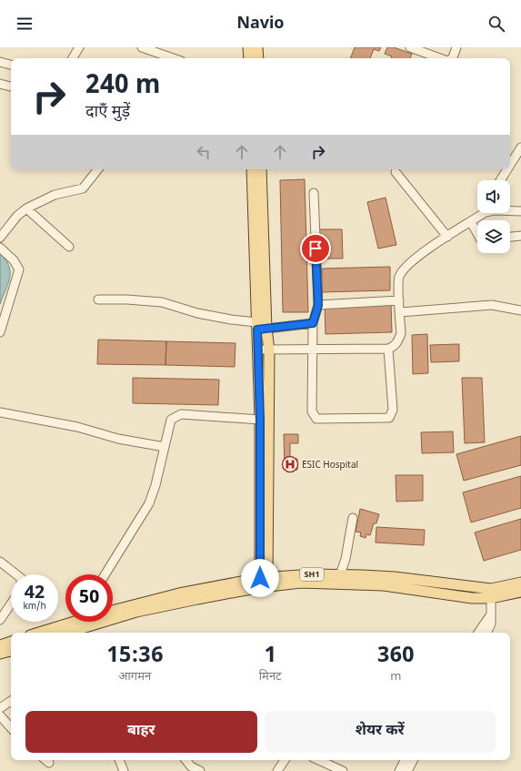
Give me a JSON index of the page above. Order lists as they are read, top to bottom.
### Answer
{
  "streets": {
    "main road": ["SH1"]
  },
  "places": {
    "hospital": ["ESIC Hospital"]
  },
  "page": {
    "header": "Navio",
    "turn": ["240 m", "दाएँ मुड़ें"],
    "speed": "42 km/h",
    "limit": "50",
    "eta": [
      "15:36",
      "आगमन",
      "1",
      "मिनट",
      "360",
      "m"
    ],
    "buttons": ["बाहर", "शेयर करें"]
  }
}
